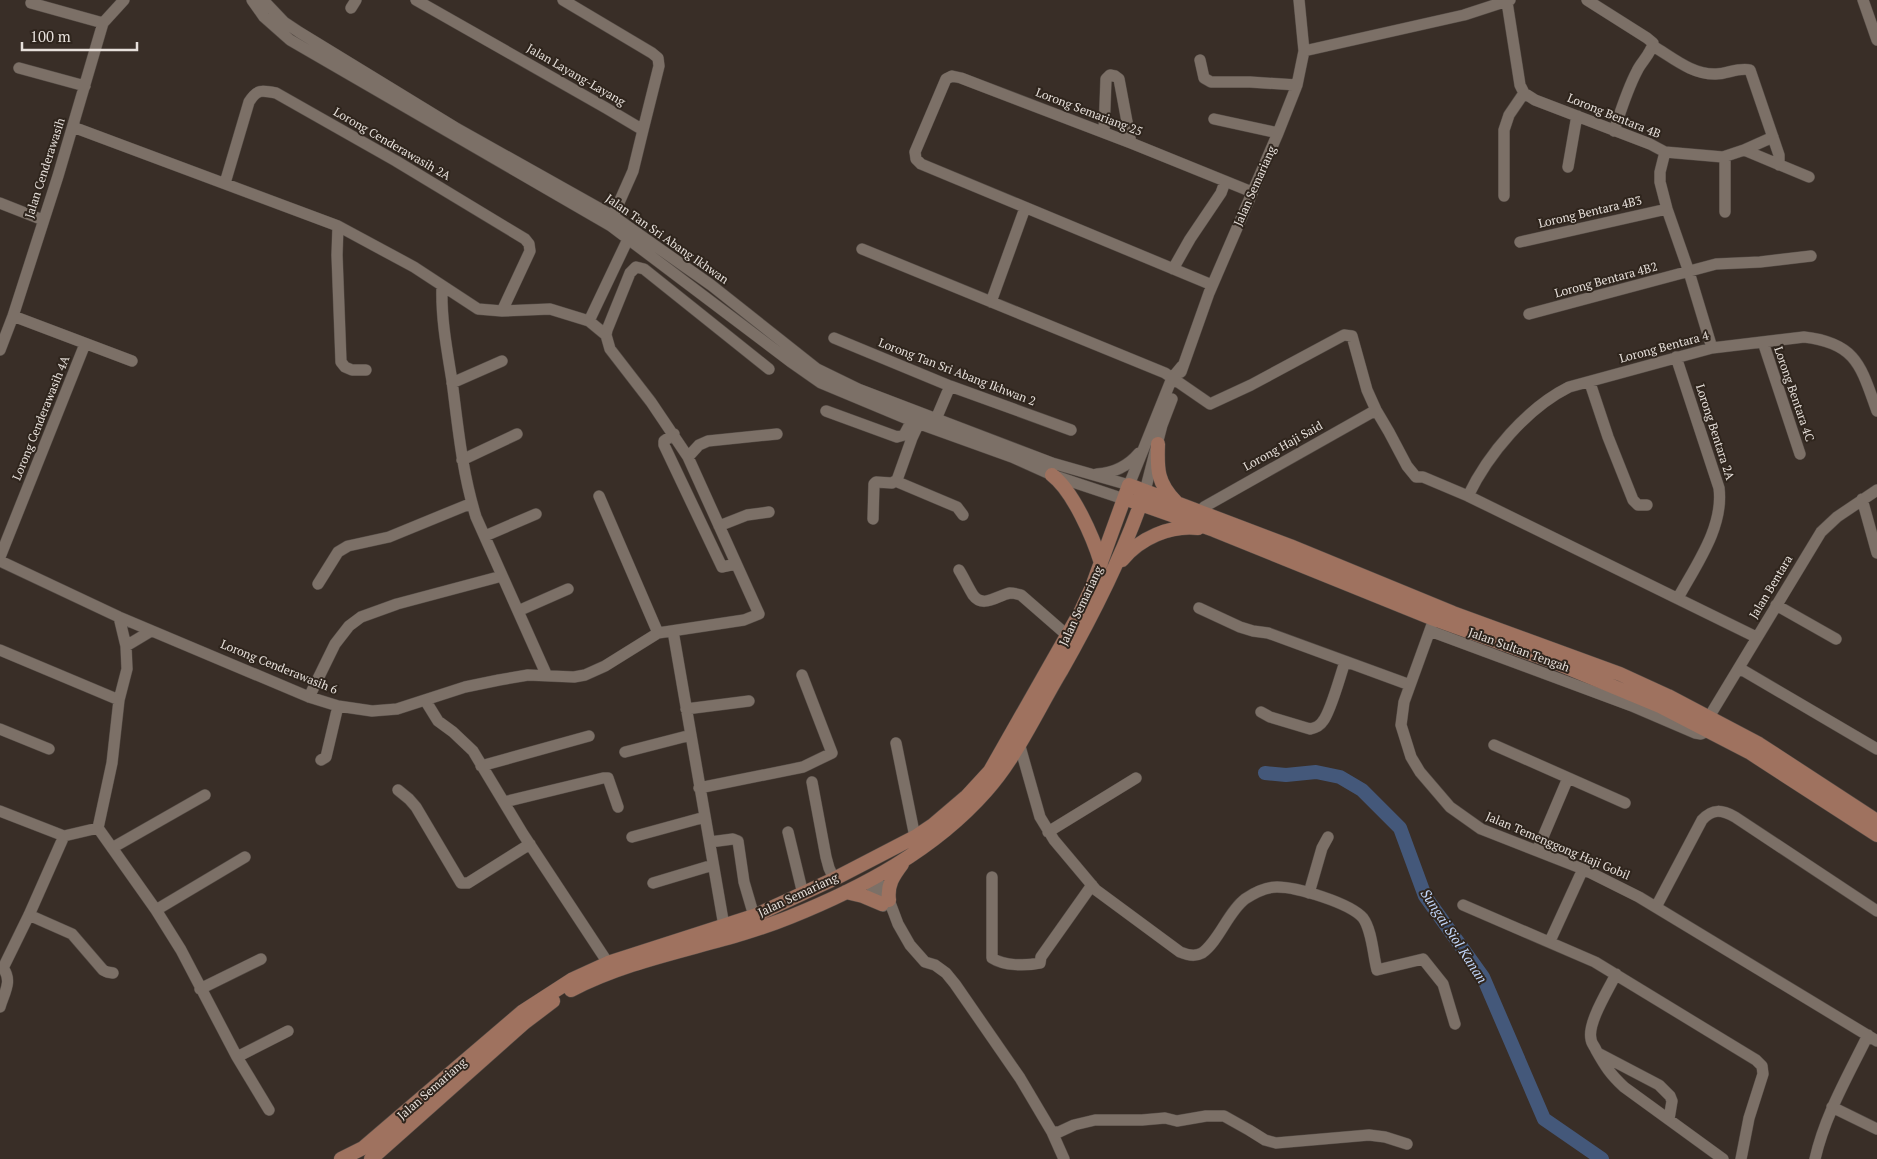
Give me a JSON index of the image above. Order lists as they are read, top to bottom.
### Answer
{
  "streets": {
    "main road": ["Jalan Semariang", "Jalan Sultan Tengah"],
    "street": [
      "Jalan Layang-Layang",
      "Lorong Semariang 25",
      "Lorong Bentara 4B",
      "Lorong Cenderawasih 2A",
      "Jalan Cenderawasih",
      "Lorong Bentara 4B3",
      "Jalan Tan Sri Abang Ikhwan",
      "Lorong Bentara 4B2",
      "Lorong Bentara 4",
      "Lorong Tan Sri Abang Ikhwan 2",
      "Lorong Bentara 4C",
      "Lorong Cenderawasih 4A",
      "Lorong Bentara 2A",
      "Lorong Haji Said",
      "Jalan Bentara",
      "Lorong Cenderawasih 6",
      "Jalan Temenggong Haji Gobil"
    ]
  },
  "crossings": [
    ["Lorong Semariang 25", "Jalan Semariang"],
    ["Lorong Bentara 4B", "Lorong Bentara 4B3"],
    ["Lorong Bentara 4B", "Lorong Bentara 4B2"],
    ["Lorong Bentara 4B", "Lorong Bentara 4"],
    ["Jalan Semariang", "Jalan Sultan Tengah"],
    ["Lorong Bentara 4", "Lorong Bentara 4C"],
    ["Lorong Bentara 4", "Lorong Bentara 2A"],
    ["Lorong Cenderawasih 4A", "Lorong Cenderawasih 6"],
    ["Jalan Bentara", "Jalan Sultan Tengah"],
    ["Jalan Sultan Tengah", "Jalan Temenggong Haji Gobil"]
  ],
  "water": ["Sungai Siol Kanan"],
  "scale_bar": "100 m"
}
